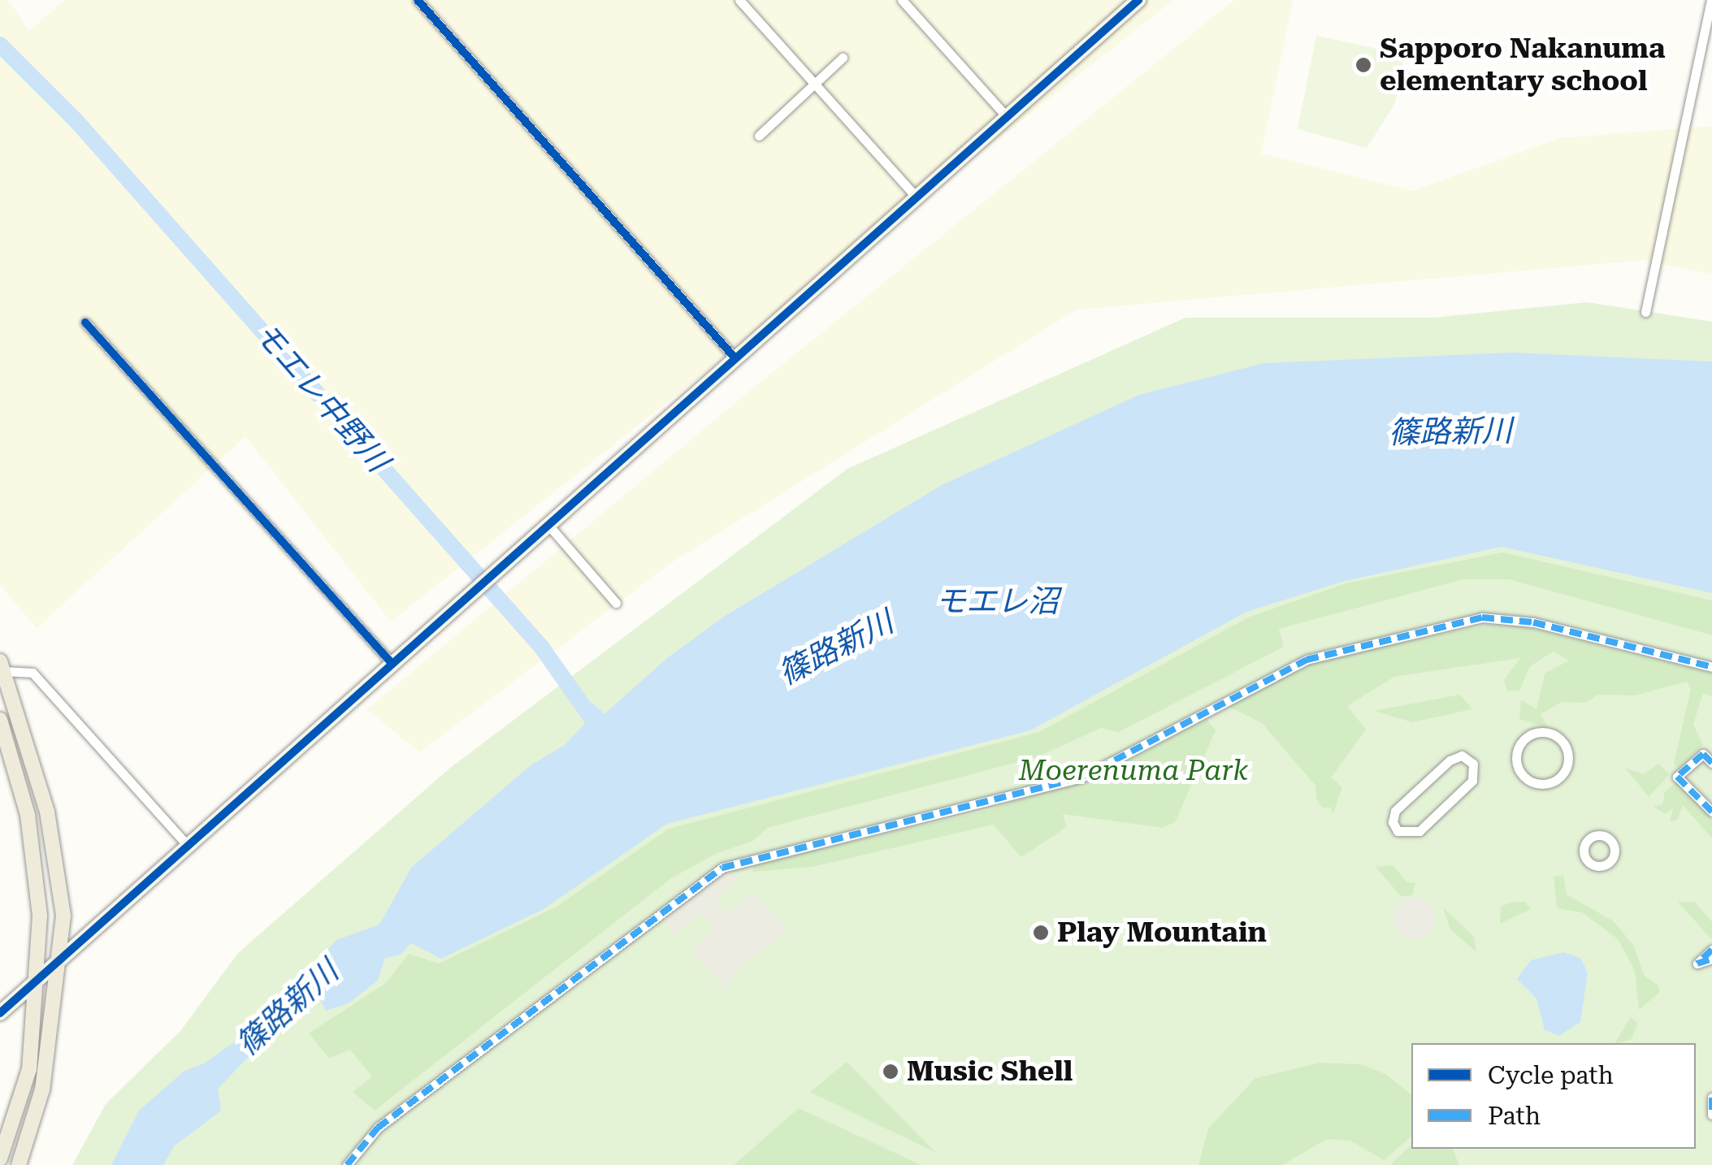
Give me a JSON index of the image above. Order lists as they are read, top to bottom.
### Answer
{
  "water": ["モエレ中野川", "篠路新川", "モエレ沼"],
  "parks": ["Moerenuma Park"],
  "places": ["Sapporo Nakanuma elementary school", "Play Mountain", "Music Shell"],
  "legend": ["Cycle path", "Path"]
}
